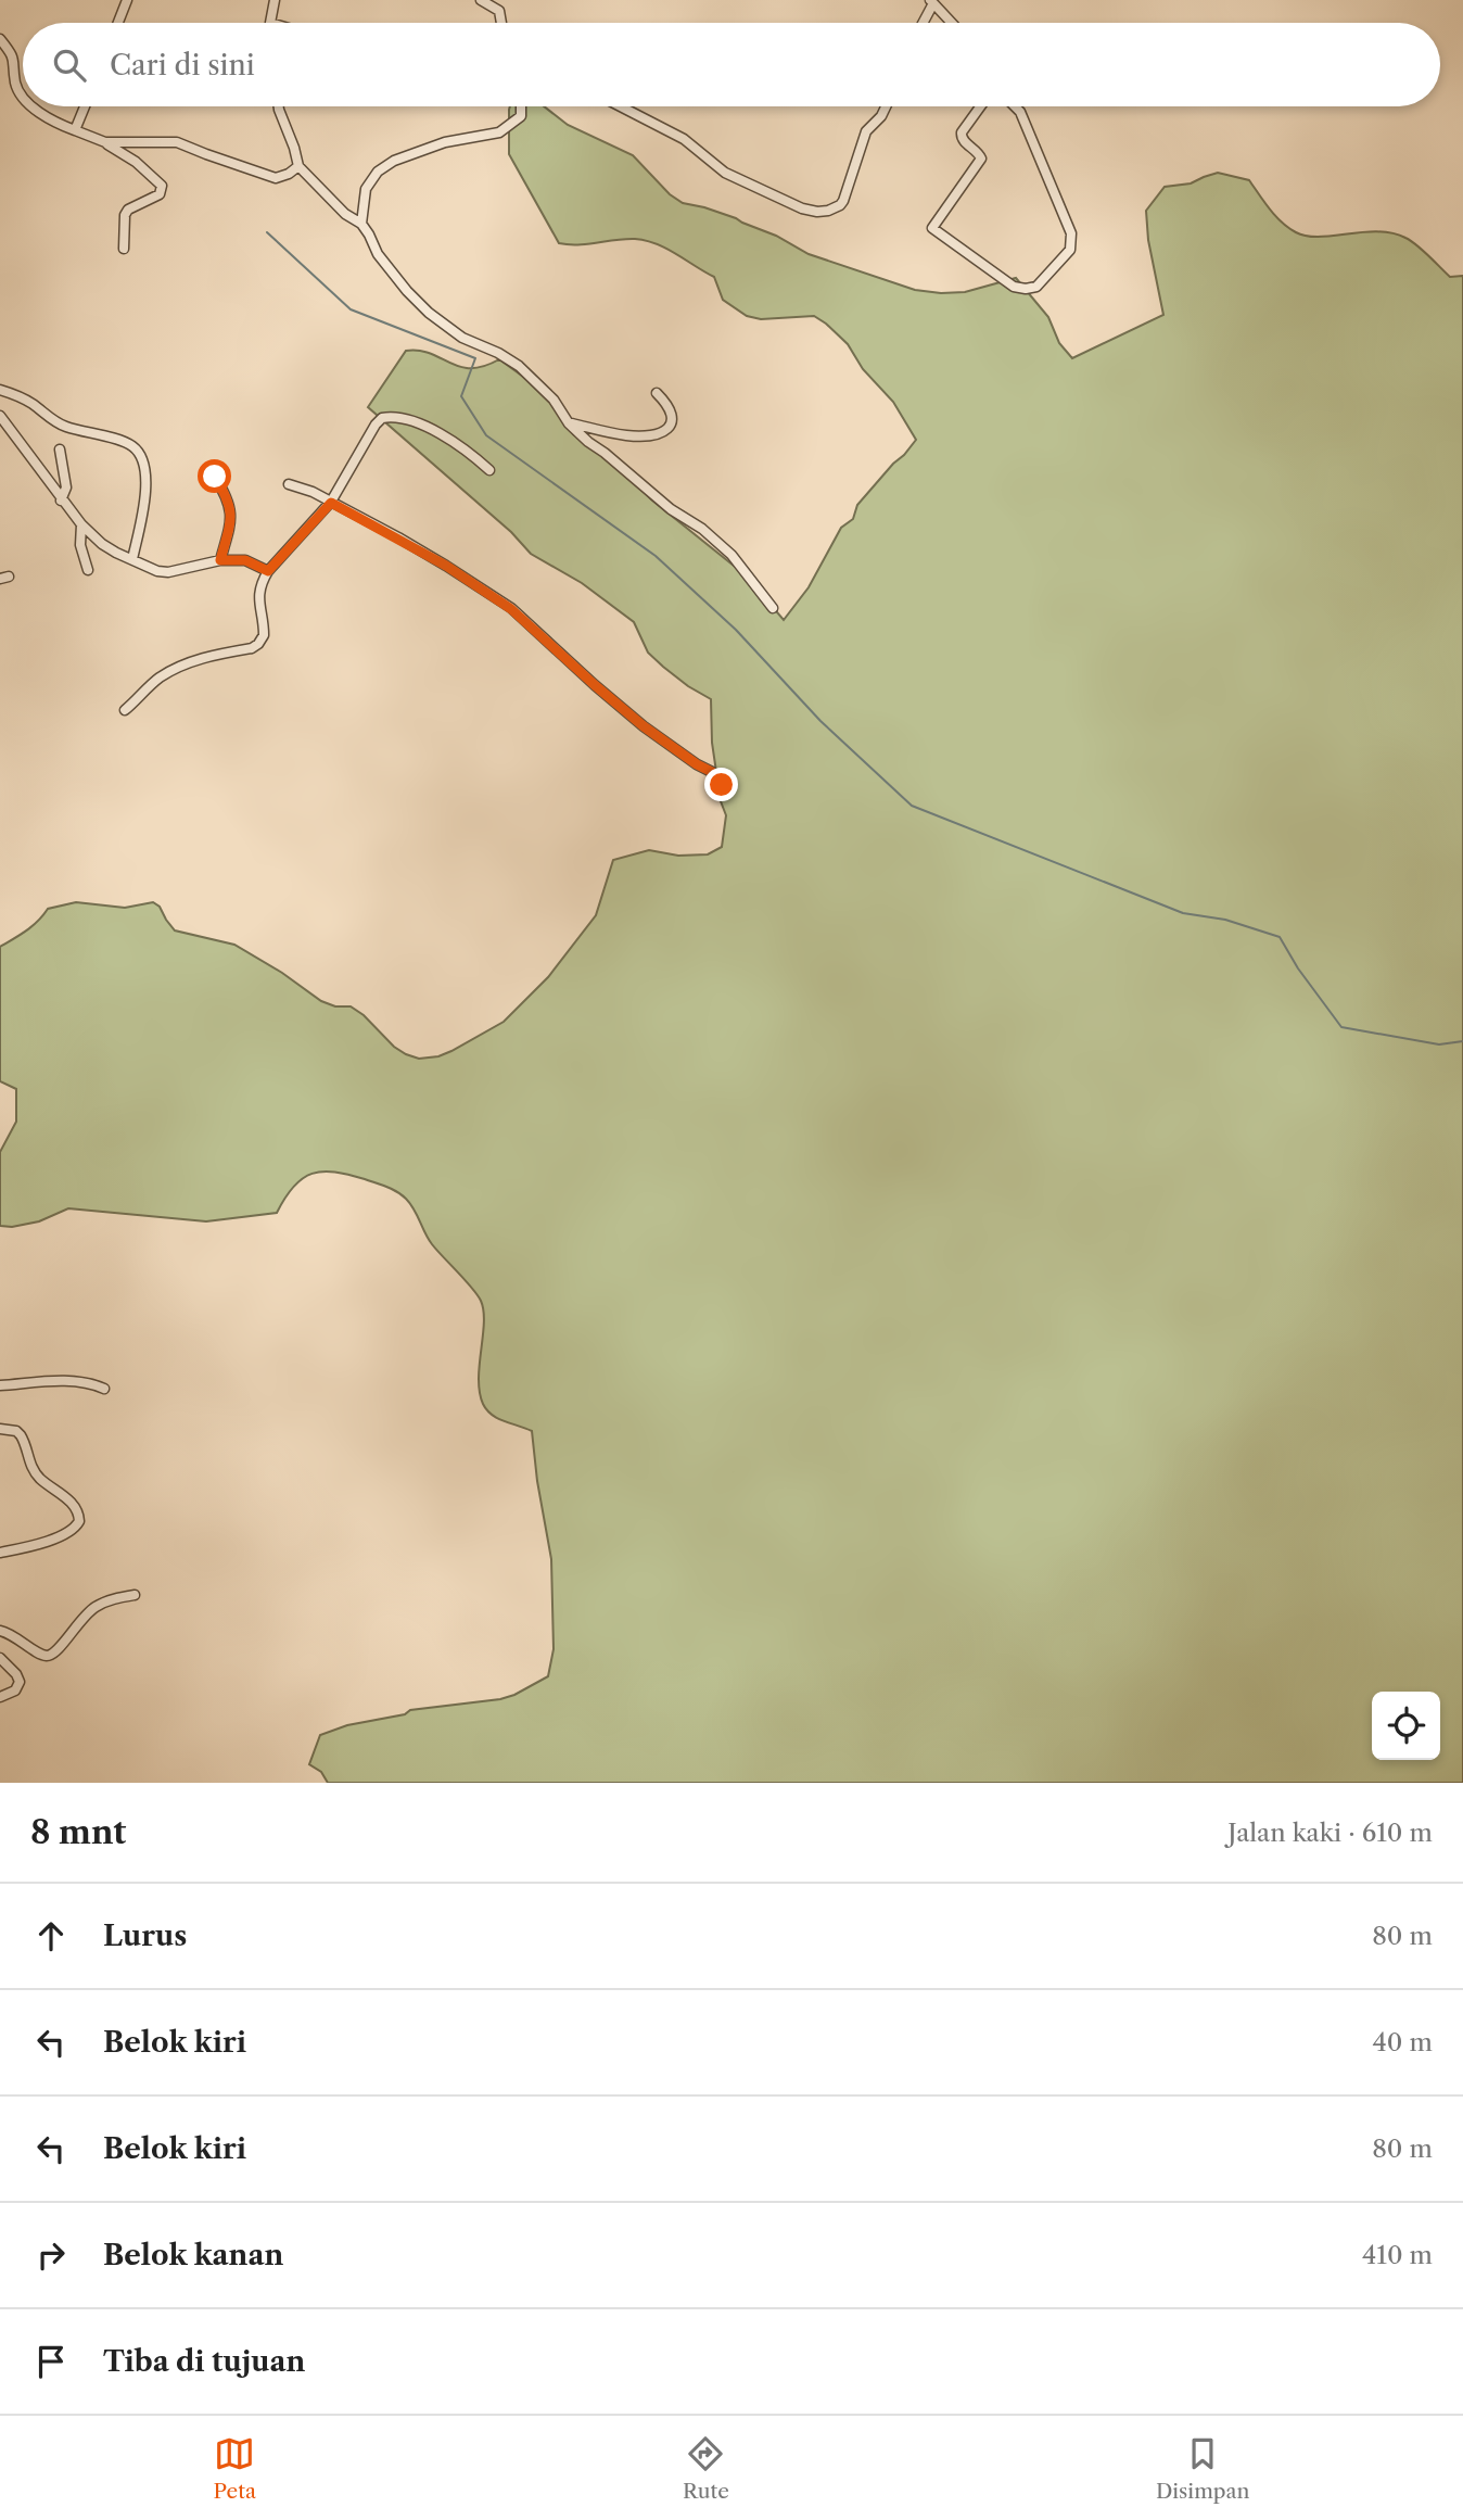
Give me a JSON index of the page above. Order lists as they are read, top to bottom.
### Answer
{
  "page": {
    "search": "Cari di sini",
    "heading": ["8 mnt", "Jalan kaki · 610 m"],
    "list": [
      ["Lurus", "80 m"],
      ["Belok kiri", "40 m"],
      ["Belok kiri", "80 m"],
      ["Belok kanan", "410 m"],
      "Tiba di tujuan"
    ],
    "nav": ["Peta", "Rute", "Disimpan"]
  }
}
